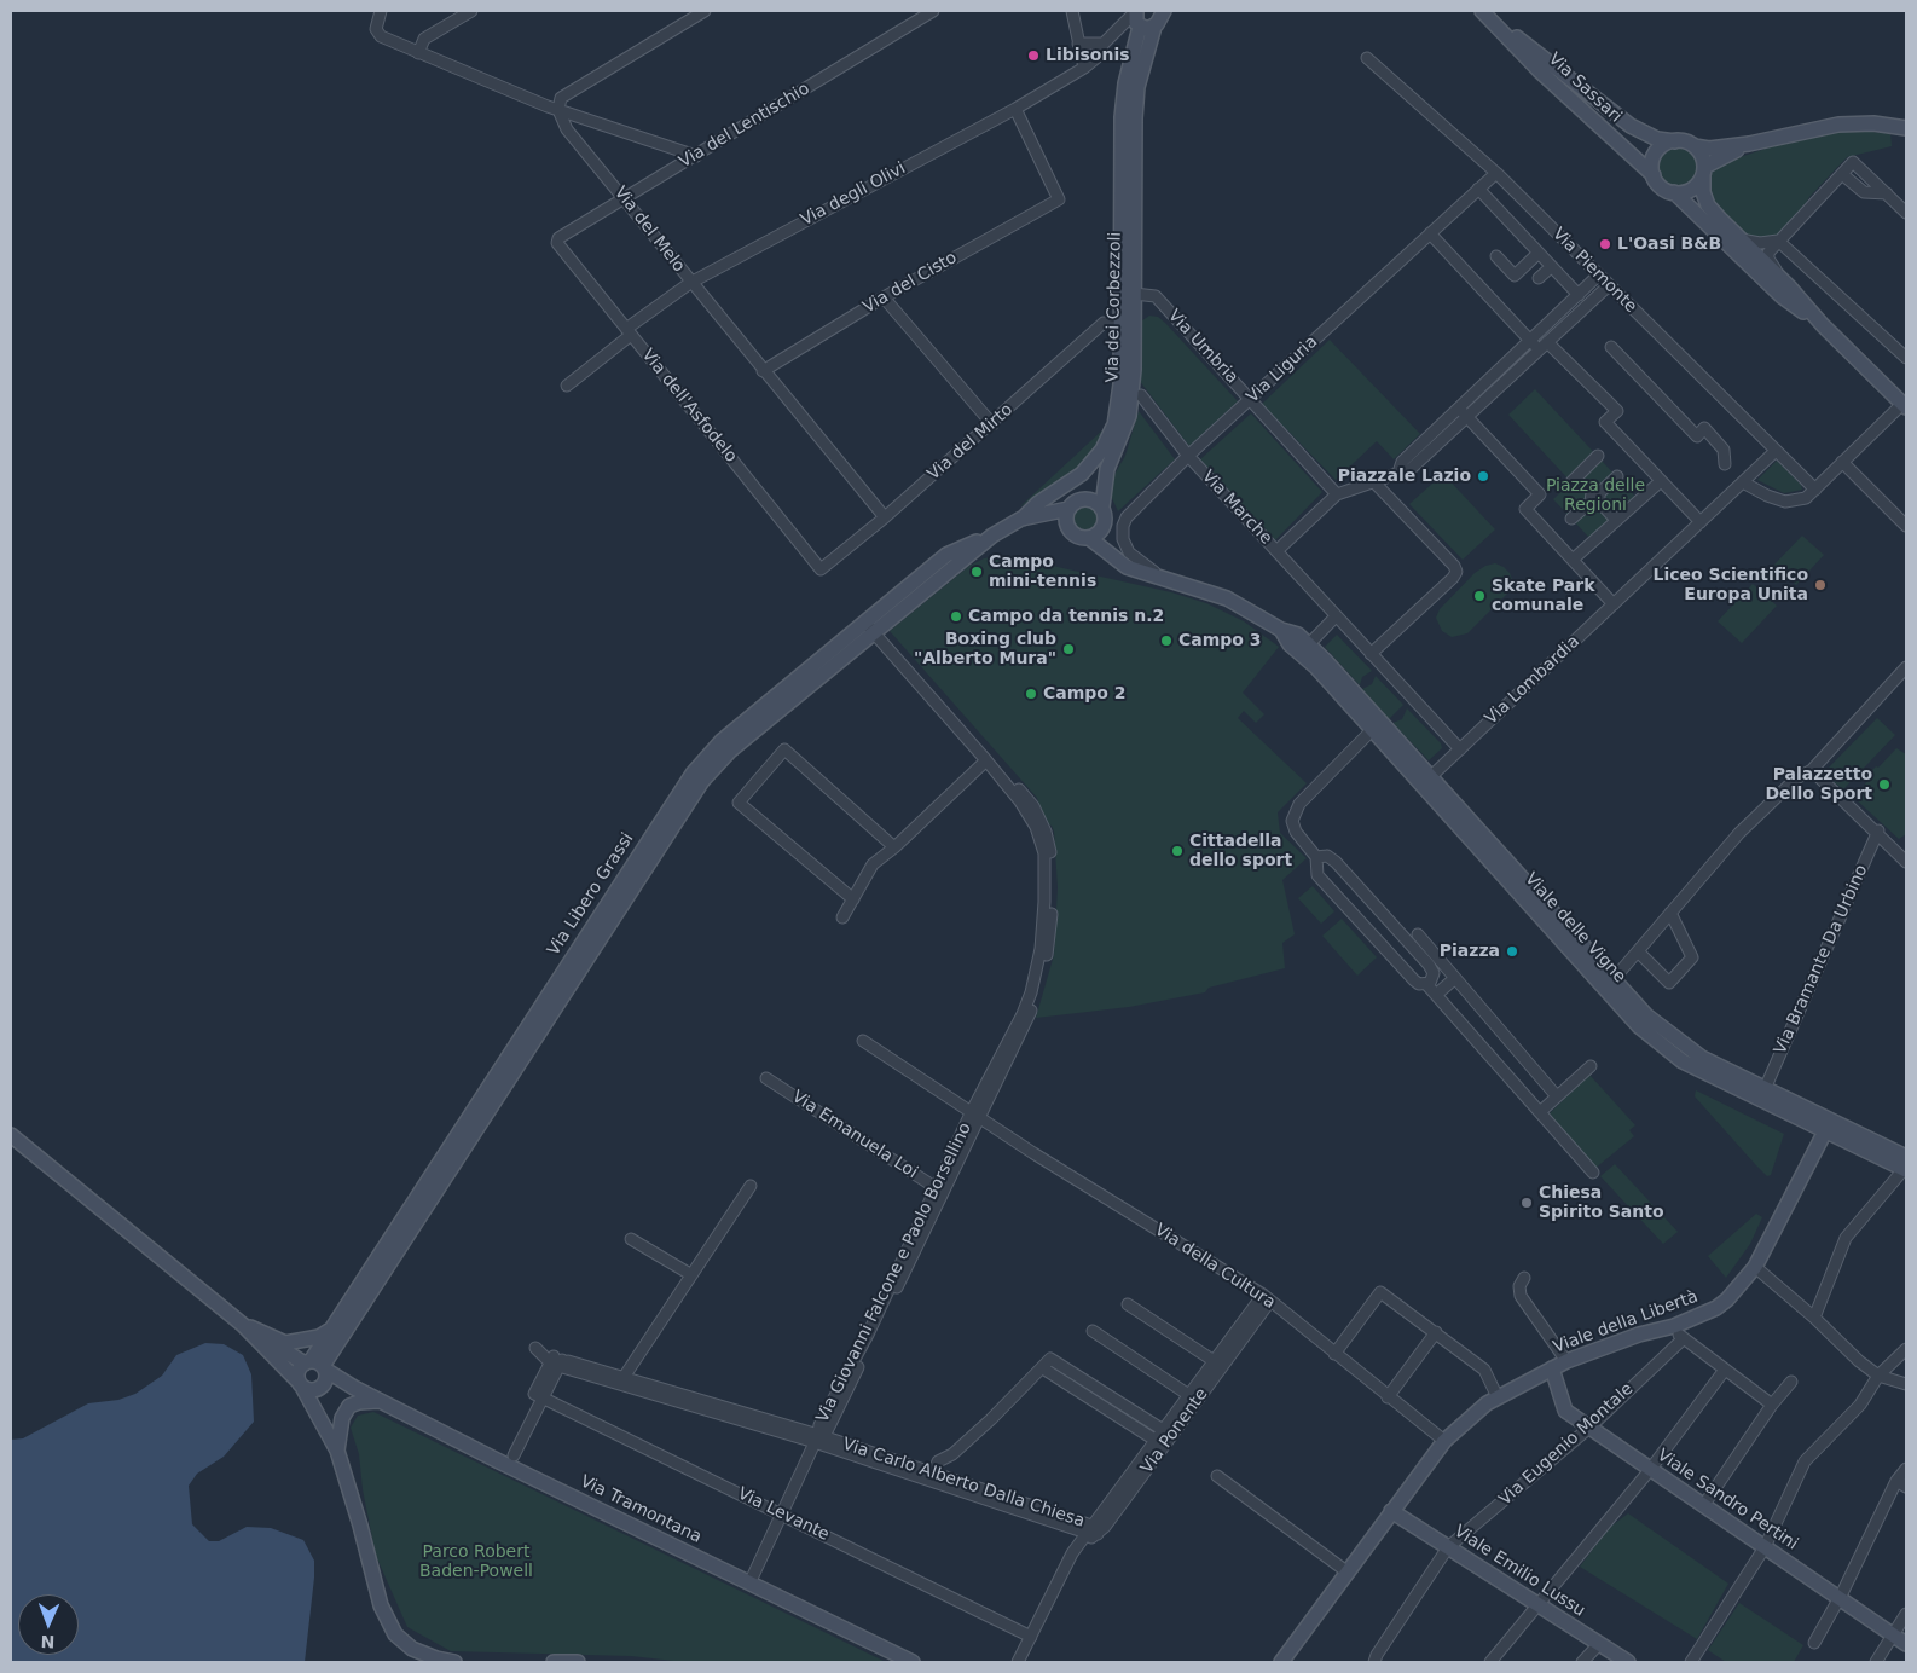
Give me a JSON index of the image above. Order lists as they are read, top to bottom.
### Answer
{
  "streets": {
    "street": [
      "Via Sassari",
      "Via del Lentischio",
      "Via degli Olivi",
      "Via del Melo",
      "Via Piemonte",
      "Via del Cisto",
      "Via dei Corbezzoli",
      "Via Umbria",
      "Via Liguria",
      "Via dell'Asfodelo",
      "Via del Mirto",
      "Via Marche",
      "Via Lombardia",
      "Via Libero Grassi",
      "Viale delle Vigne",
      "Via Bramante Da Urbino",
      "Via Emanuela Loi",
      "Via della Cultura",
      "Via Giovanni Falcone e Paolo Borsellino",
      "Viale della Libertà",
      "Via Ponente",
      "Via Eugenio Montale",
      "Via Carlo Alberto Dalla Chiesa",
      "Viale Sandro Pertini",
      "Via Tramontana",
      "Via Levante",
      "Viale Emilio Lussu"
    ]
  },
  "crossings": [
    ["Via del Lentischio", "Via del Melo"],
    ["Via del Lentischio", "Via dell'Asfodelo"],
    ["Via degli Olivi", "Via del Melo"],
    ["Via degli Olivi", "Via del Cisto"],
    ["Via degli Olivi", "Via dell'Asfodelo"],
    ["Via del Melo", "Via del Cisto"],
    ["Via del Melo", "Via del Mirto"],
    ["Via Piemonte", "Via Liguria"],
    ["Via Piemonte", "Via Lombardia"],
    ["Via dei Corbezzoli", "Via Umbria"],
    ["Via dei Corbezzoli", "Via del Mirto"],
    ["Via dei Corbezzoli", "Viale delle Vigne"],
    ["Via Umbria", "Via Liguria"],
    ["Via Liguria", "Via Marche"],
    ["Via Liguria", "Viale delle Vigne"],
    ["Via dell'Asfodelo", "Via del Mirto"],
    ["Via Marche", "Via Lombardia"],
    ["Via Lombardia", "Viale delle Vigne"],
    ["Via Libero Grassi", "Via Giovanni Falcone e Paolo Borsellino"],
    ["Via Libero Grassi", "Via Tramontana"],
    ["Viale delle Vigne", "Via Bramante Da Urbino"],
    ["Viale delle Vigne", "Viale della Libertà"],
    ["Via Emanuela Loi", "Via Giovanni Falcone e Paolo Borsellino"],
    ["Via della Cultura", "Via Giovanni Falcone e Paolo Borsellino"],
    ["Via della Cultura", "Viale della Libertà"],
    ["Via della Cultura", "Via Ponente"],
    ["Via Giovanni Falcone e Paolo Borsellino", "Via Carlo Alberto Dalla Chiesa"],
    ["Via Giovanni Falcone e Paolo Borsellino", "Via Tramontana"],
    ["Via Giovanni Falcone e Paolo Borsellino", "Via Levante"],
    ["Viale della Libertà", "Viale Sandro Pertini"],
    ["Viale della Libertà", "Viale Emilio Lussu"],
    ["Via Ponente", "Via Carlo Alberto Dalla Chiesa"],
    ["Via Ponente", "Via Levante"],
    ["Via Eugenio Montale", "Viale Sandro Pertini"],
    ["Via Eugenio Montale", "Viale Emilio Lussu"],
    ["Via Carlo Alberto Dalla Chiesa", "Via Levante"]
  ],
  "parks": ["Piazza delle Regioni", "Parco Robert Baden-Powell"],
  "places": [
    "Libisonis",
    "L'Oasi B&B",
    "Piazzale Lazio",
    "Campo mini-tennis",
    "Liceo Scientifico Europa Unita",
    "Skate Park comunale",
    "Campo da tennis n.2",
    "Campo 3",
    "Boxing club \"Alberto Mura\"",
    "Campo 2",
    "Palazzetto Dello Sport",
    "Cittadella dello sport",
    "Piazza",
    "Chiesa Spirito Santo"
  ],
  "north": "bottom"
}
